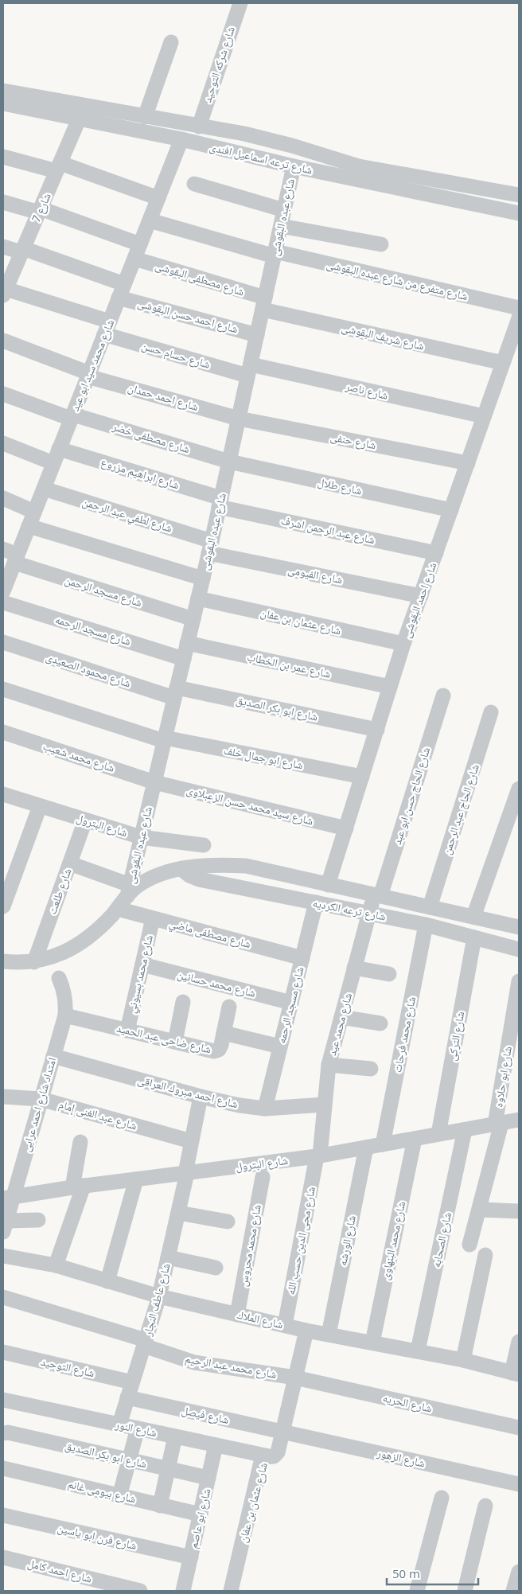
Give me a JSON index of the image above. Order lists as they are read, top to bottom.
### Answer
{
  "streets": {
    "street": [
      "شارع شركه التوحيد",
      "شارع ترعه اسماعيل افندى",
      "شارع 7",
      "شارع عبده البقوشى",
      "شارع مصطفى البقوشى",
      "شارع متفرع من شارع عبده البقوشى",
      "شارع احمد حسن البقوشى",
      "شارع شريف البقوشى",
      "شارع حسام حسن",
      "شارع محمد سيد ابو عيد",
      "شارع ناصر",
      "شارع احمد حمدان",
      "شارع مصطفى خضر",
      "شارع حنفى",
      "شارع ابراهيم مزروع",
      "شارع طلال",
      "شارع لطفي عبد الرحمن",
      "شارع عبد الرحمن اشرف",
      "شارع الفيومى",
      "شارع مسجد الرحمن",
      "شارع احمد البقوشى",
      "شارع عثمان بن عفان",
      "شارع مسجد الرحمه",
      "شارع عمر بن الخطاب",
      "شارع محمود الصعيدى",
      "شارع ابو بكر الصديق",
      "شارع محمد شعيب",
      "شارع ابو جمال خلف",
      "شارع الحاج حسن ابو عبد",
      "شارع سيد محمد حسن الزعبلاوى",
      "شارع الحاج عبد الرحمن",
      "شارع البترول",
      "شارع طلعت",
      "شارع ترعه الكرديه",
      "شارع مصطفى ماضي",
      "شارع محمد بسيوني",
      "شارع محمد حسانين",
      "شارع محمد عيد",
      "شارع محمد فرحات",
      "شارع التركى",
      "شارع ضاحى عبد الحميد",
      "شارع ابو حلاوه",
      "شارع احمد مبروك العراقى",
      "امتداد شارع احمد عرابى",
      "شارع عبد الغنى إمام",
      "شارع الصحابه",
      "شارع محى الدين حسب الله",
      "شارع الورشه",
      "شارع محمد البنهاوى",
      "شارع محمد محروس",
      "شارع عاطف النجار",
      "شارع الملاك",
      "شارع محمد عبد الرحيم",
      "شارع التوحيد",
      "شارع الحريه",
      "شارع فيصل",
      "شارع النور",
      "شارع الزهور",
      "شارع بيومى غانم",
      "شارع ابو عاصم",
      "شارع فرن ابو ياسين",
      "شارع احمد كامل"
    ]
  },
  "crossings": [
    ["شارع شركه التوحيد", "شارع ترعه اسماعيل افندى"],
    ["شارع ترعه اسماعيل افندى", "شارع 7"],
    ["شارع ترعه اسماعيل افندى", "شارع عبده البقوشى"],
    ["شارع ترعه اسماعيل افندى", "شارع محمد سيد ابو عيد"],
    ["شارع 7", "شارع مصطفى البقوشى"],
    ["شارع 7", "شارع حسام حسن"],
    ["شارع عبده البقوشى", "شارع مصطفى البقوشى"],
    ["شارع عبده البقوشى", "شارع متفرع من شارع عبده البقوشى"],
    ["شارع عبده البقوشى", "شارع احمد حسن البقوشى"],
    ["شارع عبده البقوشى", "شارع شريف البقوشى"],
    ["شارع عبده البقوشى", "شارع حسام حسن"],
    ["شارع عبده البقوشى", "شارع ناصر"],
    ["شارع عبده البقوشى", "شارع احمد حمدان"],
    ["شارع عبده البقوشى", "شارع مصطفى خضر"],
    ["شارع عبده البقوشى", "شارع حنفى"],
    ["شارع عبده البقوشى", "شارع ابراهيم مزروع"],
    ["شارع عبده البقوشى", "شارع طلال"],
    ["شارع عبده البقوشى", "شارع لطفي عبد الرحمن"],
    ["شارع عبده البقوشى", "شارع عبد الرحمن اشرف"],
    ["شارع عبده البقوشى", "شارع الفيومى"],
    ["شارع عبده البقوشى", "شارع مسجد الرحمن"],
    ["شارع عبده البقوشى", "شارع عثمان بن عفان"],
    ["شارع عبده البقوشى", "شارع مسجد الرحمه"],
    ["شارع عبده البقوشى", "شارع عمر بن الخطاب"],
    ["شارع عبده البقوشى", "شارع محمود الصعيدى"],
    ["شارع عبده البقوشى", "شارع ابو بكر الصديق"],
    ["شارع عبده البقوشى", "شارع محمد شعيب"],
    ["شارع عبده البقوشى", "شارع ابو جمال خلف"],
    ["شارع عبده البقوشى", "شارع سيد محمد حسن الزعبلاوى"],
    ["شارع عبده البقوشى", "شارع البترول"],
    ["شارع عبده البقوشى", "شارع ترعه الكرديه"],
    ["شارع مصطفى البقوشى", "شارع شريف البقوشى"],
    ["شارع مصطفى البقوشى", "شارع محمد سيد ابو عيد"],
    ["شارع متفرع من شارع عبده البقوشى", "شارع محمد سيد ابو عيد"],
    ["شارع احمد حسن البقوشى", "شارع محمد سيد ابو عيد"],
    ["شارع شريف البقوشى", "شارع احمد البقوشى"],
    ["شارع حسام حسن", "شارع محمد سيد ابو عيد"],
    ["شارع حسام حسن", "شارع ناصر"],
    ["شارع محمد سيد ابو عيد", "شارع احمد حمدان"],
    ["شارع محمد سيد ابو عيد", "شارع مصطفى خضر"],
    ["شارع محمد سيد ابو عيد", "شارع ابراهيم مزروع"],
    ["شارع محمد سيد ابو عيد", "شارع لطفي عبد الرحمن"],
    ["شارع محمد سيد ابو عيد", "شارع مسجد الرحمن"],
    ["شارع ناصر", "شارع احمد البقوشى"],
    ["شارع احمد حمدان", "شارع حنفى"],
    ["شارع مصطفى خضر", "شارع طلال"],
    ["شارع حنفى", "شارع احمد البقوشى"],
    ["شارع ابراهيم مزروع", "شارع عبد الرحمن اشرف"],
    ["شارع طلال", "شارع احمد البقوشى"],
    ["شارع لطفي عبد الرحمن", "شارع الفيومى"],
    ["شارع عبد الرحمن اشرف", "شارع احمد البقوشى"],
    ["شارع الفيومى", "شارع احمد البقوشى"],
    ["شارع احمد البقوشى", "شارع عثمان بن عفان"],
    ["شارع احمد البقوشى", "شارع عمر بن الخطاب"],
    ["شارع احمد البقوشى", "شارع ابو بكر الصديق"],
    ["شارع احمد البقوشى", "شارع ابو جمال خلف"],
    ["شارع احمد البقوشى", "شارع سيد محمد حسن الزعبلاوى"],
    ["شارع احمد البقوشى", "شارع ترعه الكرديه"],
    ["شارع عثمان بن عفان", "شارع الملاك"],
    ["شارع عثمان بن عفان", "شارع محمد عبد الرحيم"],
    ["شارع عثمان بن عفان", "شارع الحريه"],
    ["شارع عثمان بن عفان", "شارع فيصل"],
    ["شارع عثمان بن عفان", "شارع النور"],
    ["شارع عثمان بن عفان", "شارع الزهور"],
    ["شارع مسجد الرحمه", "شارع ترعه الكرديه"],
    ["شارع مسجد الرحمه", "شارع مصطفى ماضي"],
    ["شارع مسجد الرحمه", "شارع محمد حسانين"],
    ["شارع مسجد الرحمه", "شارع احمد مبروك العراقى"],
    ["شارع محمود الصعيدى", "شارع ابو بكر الصديق"],
    ["شارع ابو بكر الصديق", "شارع ابو عاصم"],
    ["شارع محمد شعيب", "شارع سيد محمد حسن الزعبلاوى"],
    ["شارع الحاج حسن ابو عبد", "شارع ترعه الكرديه"],
    ["شارع الحاج حسن ابو عبد", "شارع محمد عيد"],
    ["شارع الحاج عبد الرحمن", "شارع ترعه الكرديه"],
    ["شارع البترول", "شارع طلعت"],
    ["شارع البترول", "شارع محمد عيد"],
    ["شارع البترول", "شارع محمد فرحات"],
    ["شارع البترول", "شارع التركى"],
    ["شارع البترول", "شارع ابو حلاوه"],
    ["شارع البترول", "امتداد شارع احمد عرابى"],
    ["شارع البترول", "شارع الصحابه"],
    ["شارع البترول", "شارع محى الدين حسب الله"],
    ["شارع البترول", "شارع الورشه"],
    ["شارع البترول", "شارع محمد البنهاوى"],
    ["شارع البترول", "شارع عاطف النجار"],
    ["شارع طلعت", "شارع ترعه الكرديه"],
    ["شارع ترعه الكرديه", "شارع مصطفى ماضي"],
    ["شارع ترعه الكرديه", "شارع محمد عيد"],
    ["شارع ترعه الكرديه", "شارع محمد فرحات"],
    ["شارع ترعه الكرديه", "شارع التركى"],
    ["شارع مصطفى ماضي", "شارع محمد بسيوني"],
    ["شارع محمد بسيوني", "شارع محمد حسانين"],
    ["شارع محمد بسيوني", "شارع ضاحى عبد الحميد"],
    ["شارع محمد عيد", "شارع احمد مبروك العراقى"],
    ["شارع محمد عيد", "شارع محى الدين حسب الله"],
    ["شارع ضاحى عبد الحميد", "امتداد شارع احمد عرابى"],
    ["شارع احمد مبروك العراقى", "امتداد شارع احمد عرابى"],
    ["شارع احمد مبروك العراقى", "شارع عاطف النجار"],
    ["امتداد شارع احمد عرابى", "شارع عبد الغنى إمام"],
    ["شارع عبد الغنى إمام", "شارع عاطف النجار"],
    ["شارع الصحابه", "شارع الملاك"],
    ["شارع محى الدين حسب الله", "شارع الملاك"],
    ["شارع الورشه", "شارع الملاك"],
    ["شارع محمد البنهاوى", "شارع الملاك"],
    ["شارع محمد محروس", "شارع الملاك"],
    ["شارع عاطف النجار", "شارع الملاك"],
    ["شارع عاطف النجار", "شارع محمد عبد الرحيم"],
    ["شارع عاطف النجار", "شارع التوحيد"],
    ["شارع عاطف النجار", "شارع فيصل"],
    ["شارع عاطف النجار", "شارع النور"],
    ["شارع محمد عبد الرحيم", "شارع الحريه"],
    ["شارع فيصل", "شارع الزهور"],
    ["شارع النور", "شارع ابو عاصم"],
    ["شارع بيومى غانم", "شارع ابو عاصم"],
    ["شارع ابو عاصم", "شارع فرن ابو ياسين"]
  ],
  "scale_bar": "50 m"
}
